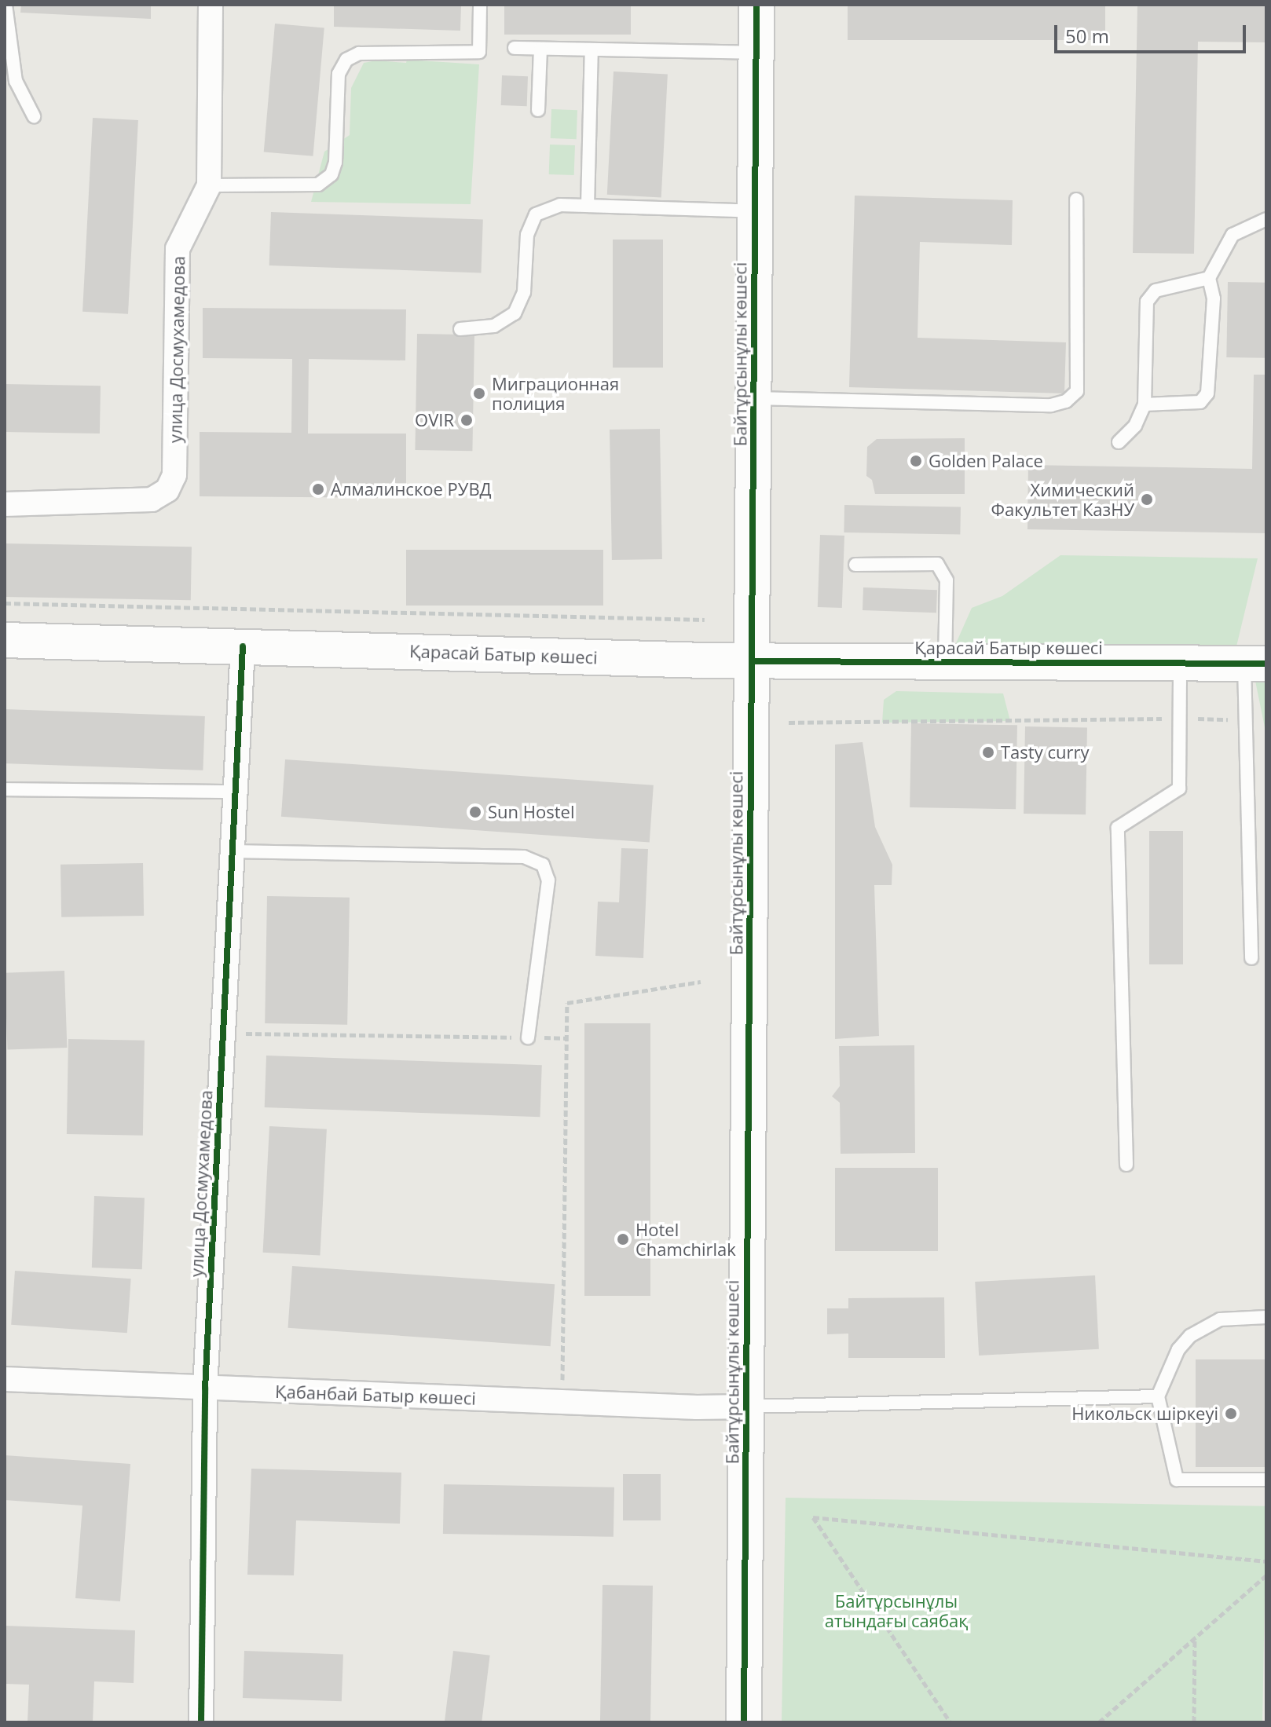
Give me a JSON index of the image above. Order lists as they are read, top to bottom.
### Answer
{
  "streets": {
    "main road": ["Байтұрсынұлы көшесі", "Қарасай Батыр көшесі"],
    "street": ["улица Досмухамедова", "Қабанбай Батыр көшесі"]
  },
  "crossings": [
    ["улица Досмухамедова", "Қарасай Батыр көшесі"],
    ["улица Досмухамедова", "Қабанбай Батыр көшесі"],
    ["Байтұрсынұлы көшесі", "Қарасай Батыр көшесі"],
    ["Байтұрсынұлы көшесі", "Қабанбай Батыр көшесі"]
  ],
  "parks": ["Байтұрсынұлы атындағы саябақ"],
  "places": [
    "Миграционная полиция",
    "OVIR",
    "Golden Palace",
    "Алмалинское РУВД",
    "Химический Факультет КазНУ",
    "Tasty curry",
    "Sun Hostel",
    "Hotel Chamchirlak",
    "Никольск шіркеуі"
  ],
  "scale_bar": "50 m"
}
